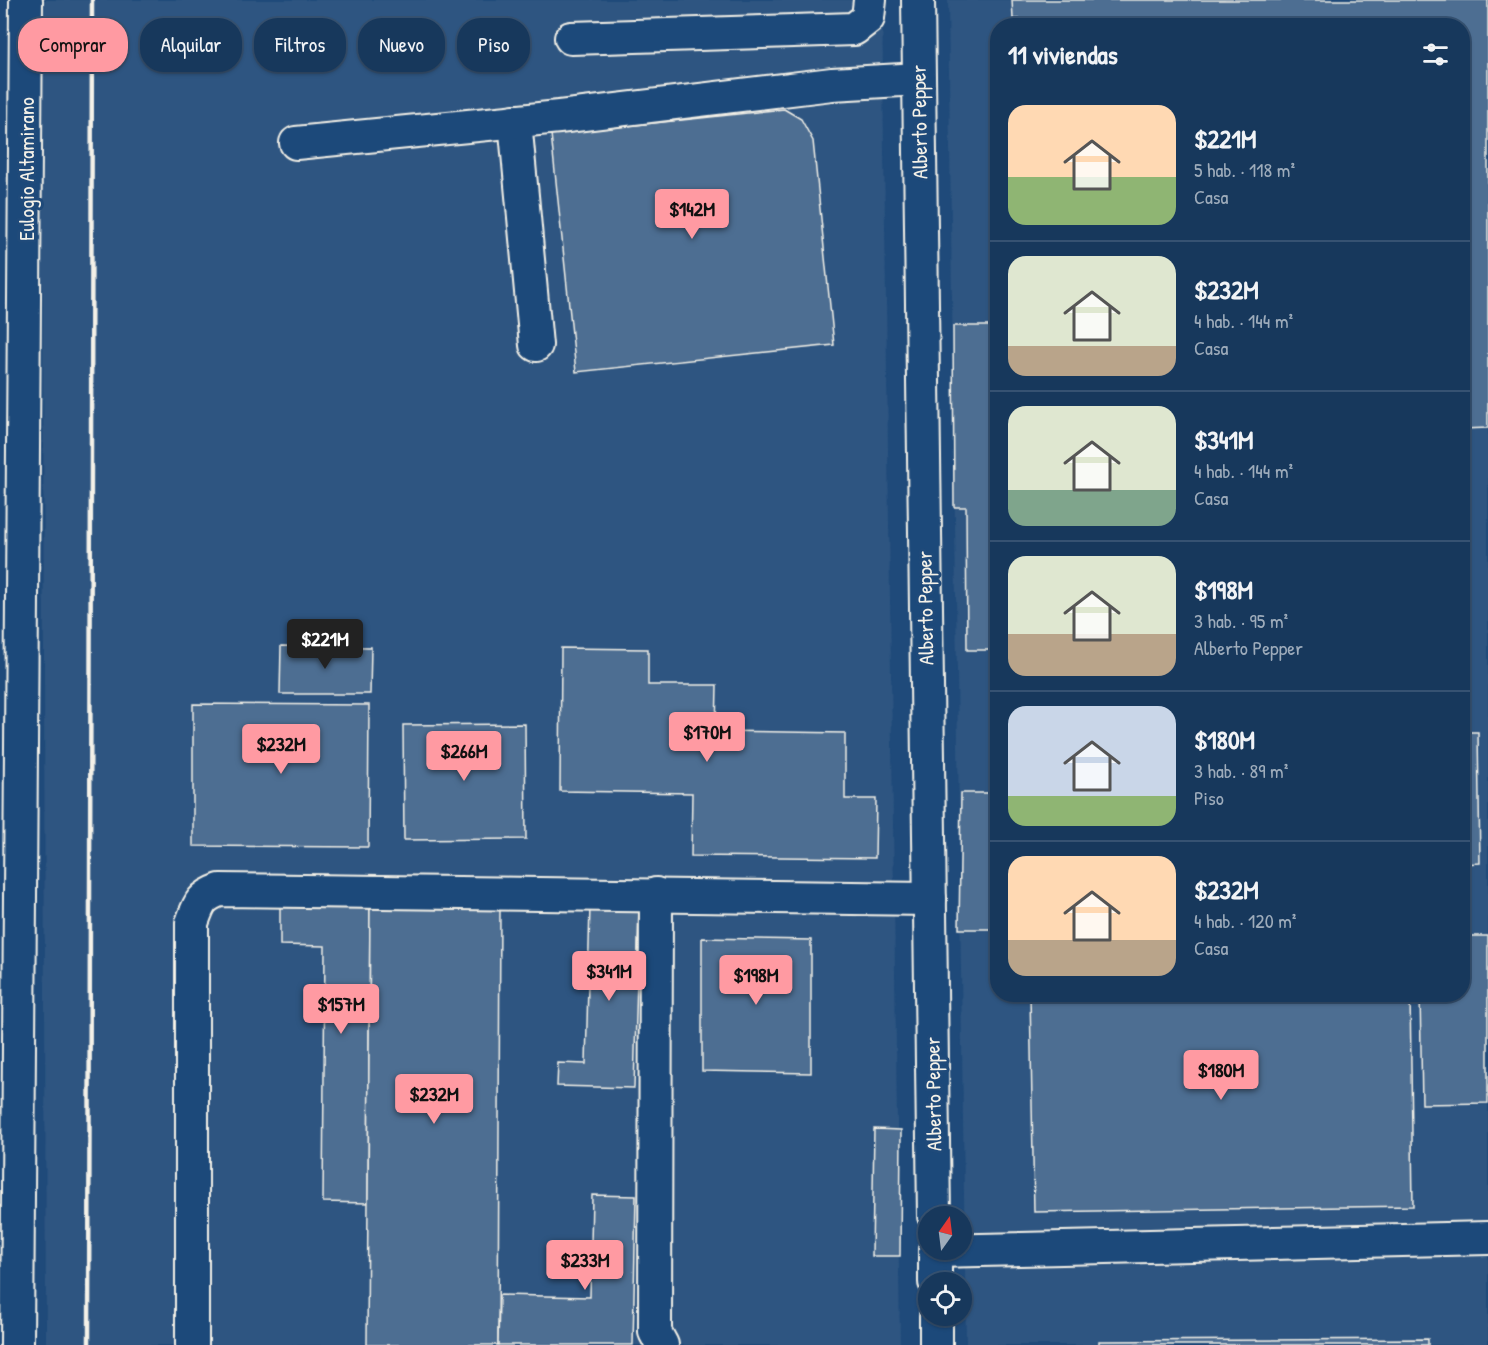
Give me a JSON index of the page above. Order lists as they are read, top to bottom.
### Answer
{
  "streets": {
    "street": ["Alberto Pepper", "Eulogio Altamirano"]
  },
  "north": "top",
  "page": {
    "chip": [
      "Comprar",
      "Alquilar",
      "Filtros",
      "Nuevo",
      "Piso"
    ],
    "heading": "11 viviendas",
    "list": [
      {
        "name": "$221M",
        "note": "5 hab. · 118 m² · Casa"
      },
      {
        "name": "$232M",
        "note": "4 hab. · 144 m² · Casa"
      },
      {
        "name": "$341M",
        "note": "4 hab. · 144 m² · Casa"
      },
      {
        "name": "$198M",
        "note": "3 hab. · 95 m² · Alberto Pepper"
      },
      {
        "name": "$180M",
        "note": "3 hab. · 89 m² · Piso"
      },
      {
        "name": "$232M",
        "note": "4 hab. · 120 m² · Casa"
      }
    ],
    "price": [
      "$142M",
      "$221M",
      "$170M",
      "$232M",
      "$266M",
      "$341M",
      "$198M",
      "$157M",
      "$180M",
      "$232M",
      "$233M"
    ]
  }
}
